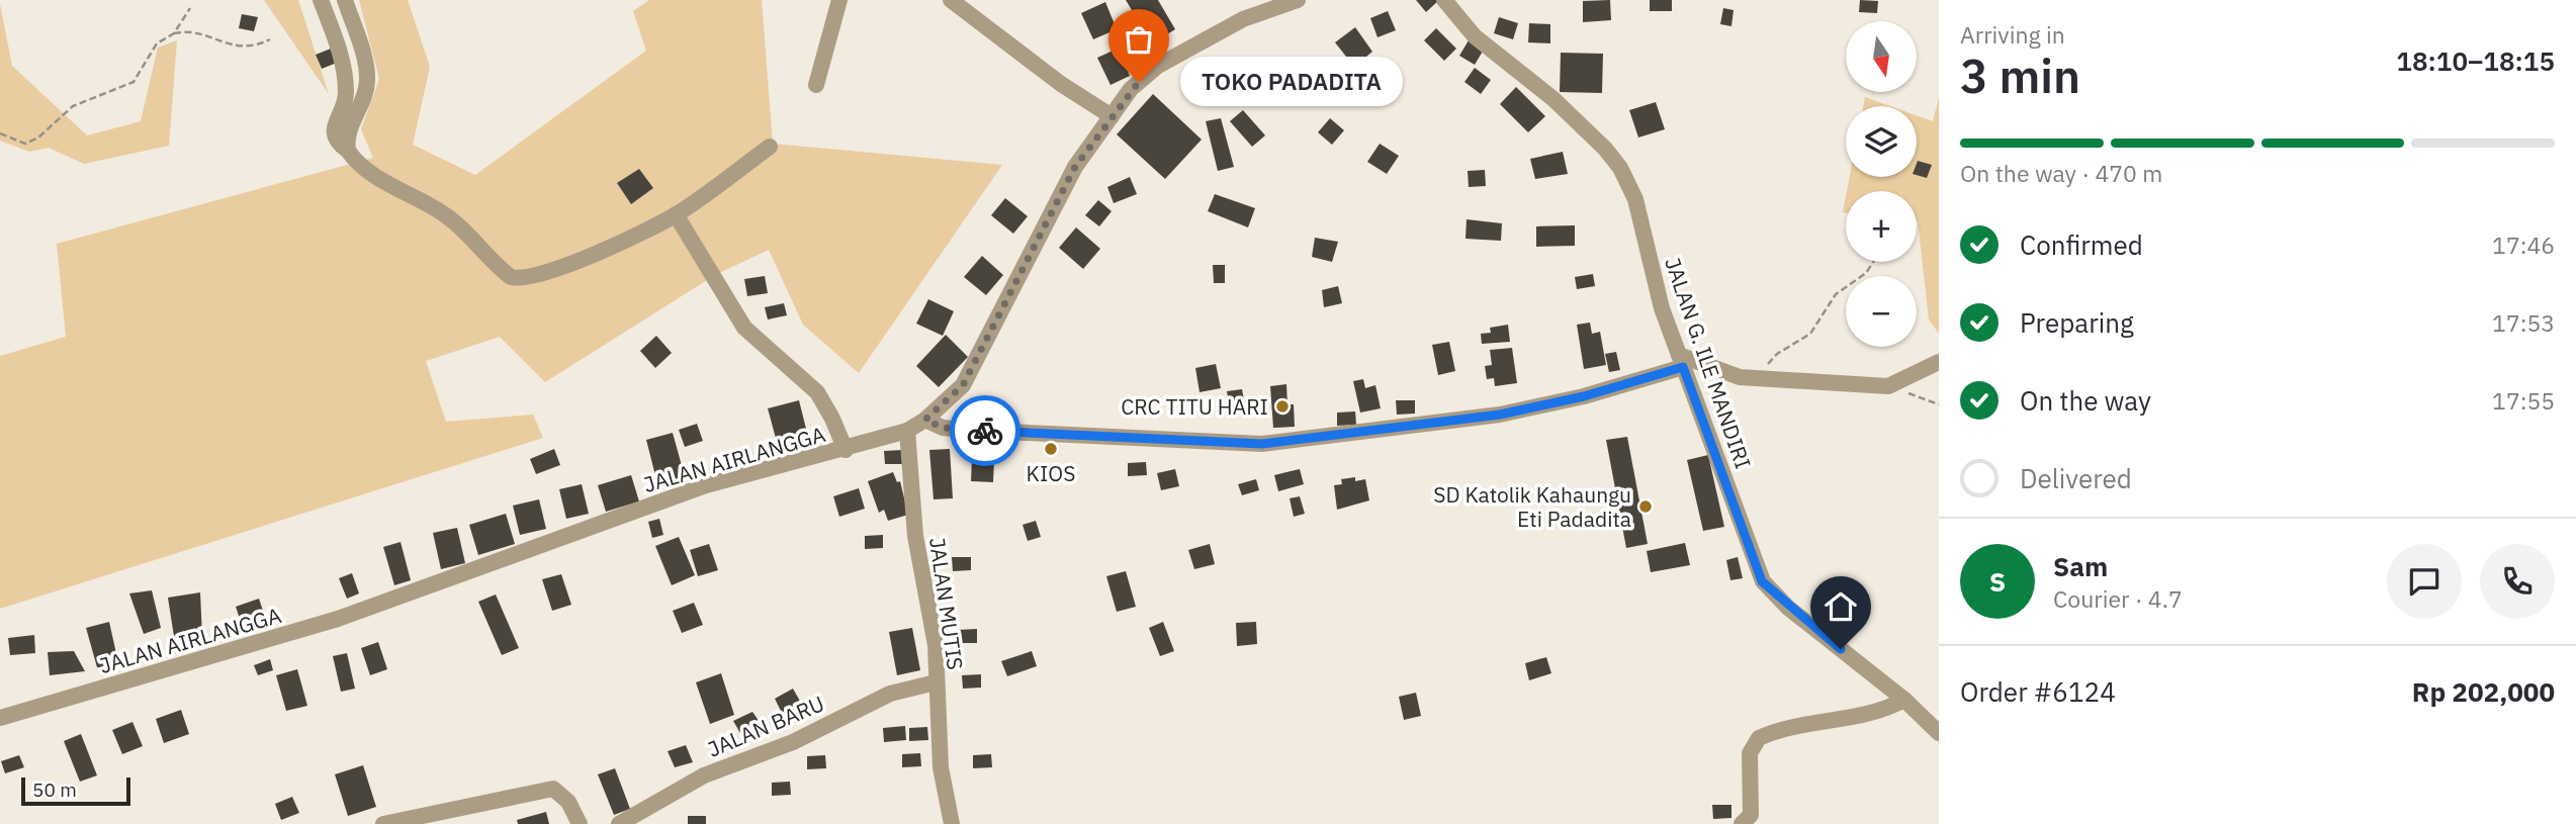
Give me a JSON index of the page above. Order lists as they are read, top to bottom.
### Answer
{
  "streets": {
    "street": [
      "JALAN G. ILE MANDIRI",
      "JALAN AIRLANGGA",
      "JALAN MUTIS",
      "JALAN BARU"
    ]
  },
  "crossings": [
    ["JALAN AIRLANGGA", "JALAN MUTIS"],
    ["JALAN MUTIS", "JALAN BARU"]
  ],
  "places": [
    "TOKO PADADITA",
    "CRC TITU HARI",
    "KIOS",
    "SD Katolik Kahaungu Eti Padadita"
  ],
  "scale_bar": "50 m",
  "north": "bottom",
  "page": {
    "heading": ["3 min", "Arriving in", "18:10–18:15"],
    "panel": [
      "Sam",
      "Courier · 4.7",
      "Order #6124",
      "Rp 202,000"
    ],
    "map_buttons": ["+", "−"],
    "bubble": "TOKO PADADITA",
    "bar": "On the way · 470 m",
    "list": [
      ["Confirmed", "17:46"],
      ["Preparing", "17:53"],
      ["On the way", "17:55"],
      "Delivered"
    ],
    "round": "S",
    "scale": "50 m"
  }
}
